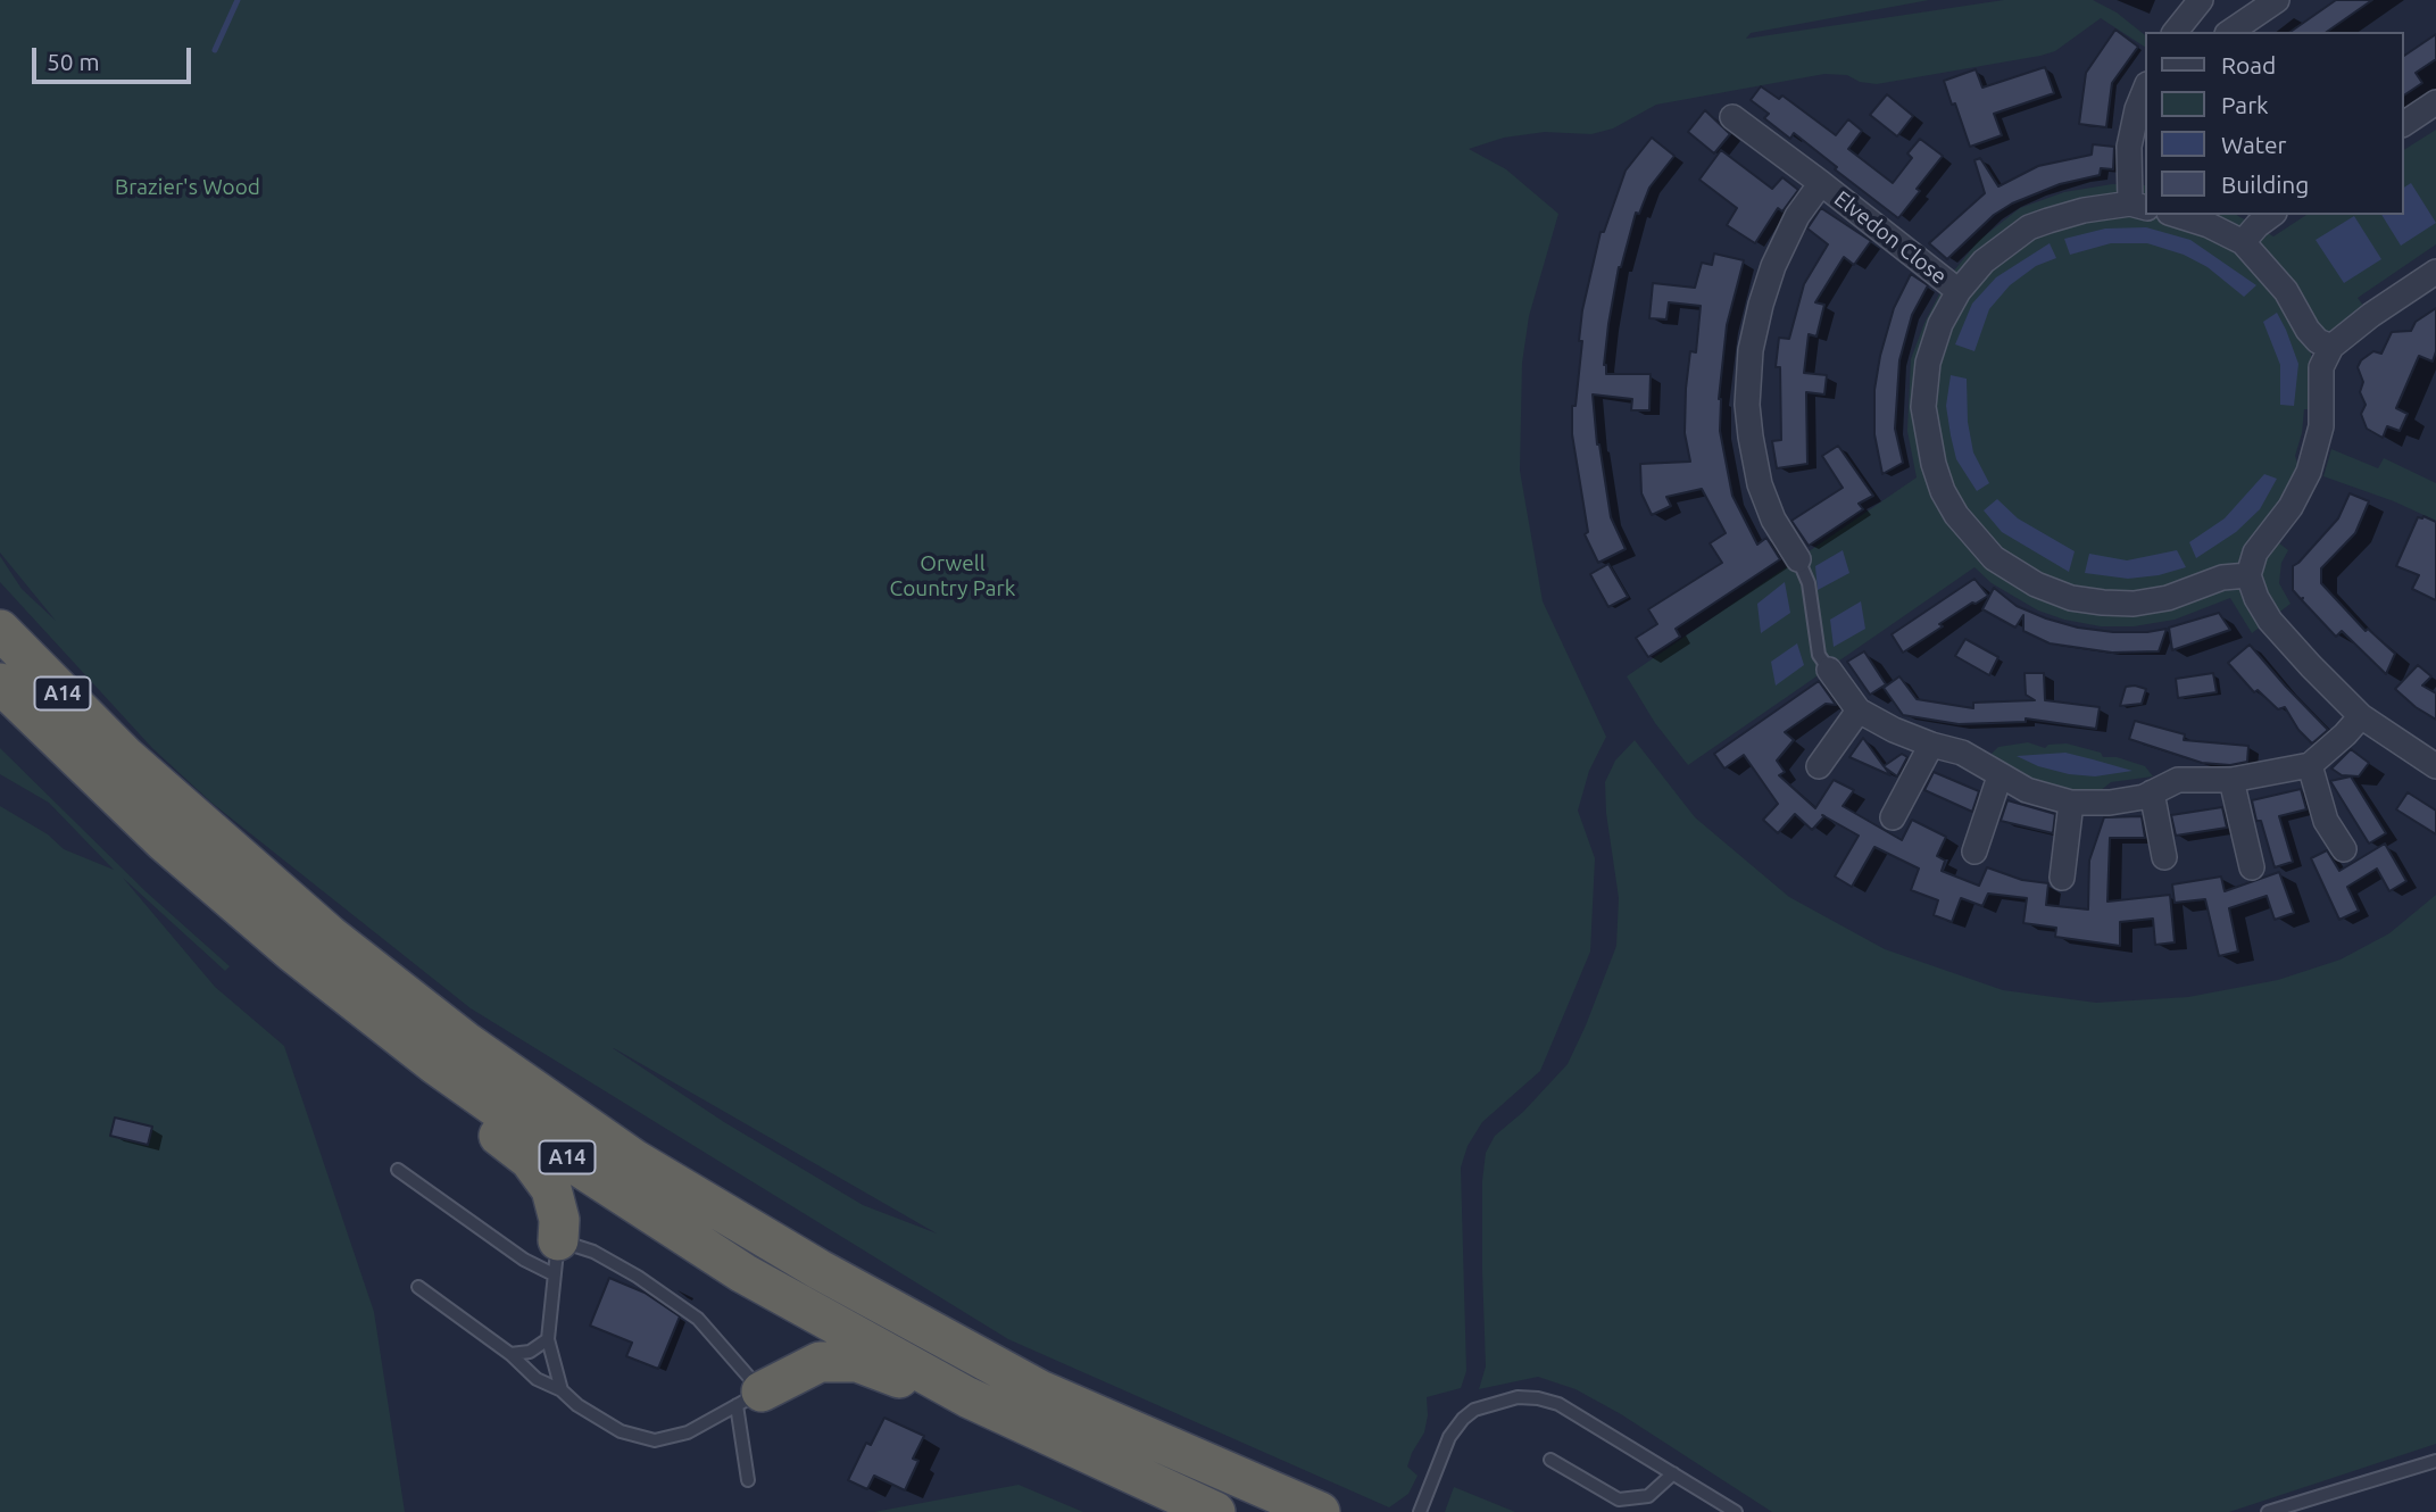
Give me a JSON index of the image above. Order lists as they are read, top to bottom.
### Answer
{
  "streets": {
    "highway": ["A14"],
    "street": ["Elvedon Close"]
  },
  "parks": ["Brazier's Wood", "Orwell Country Park"],
  "legend": [
    "Road",
    "Park",
    "Water",
    "Building"
  ],
  "scale_bar": "50 m"
}
